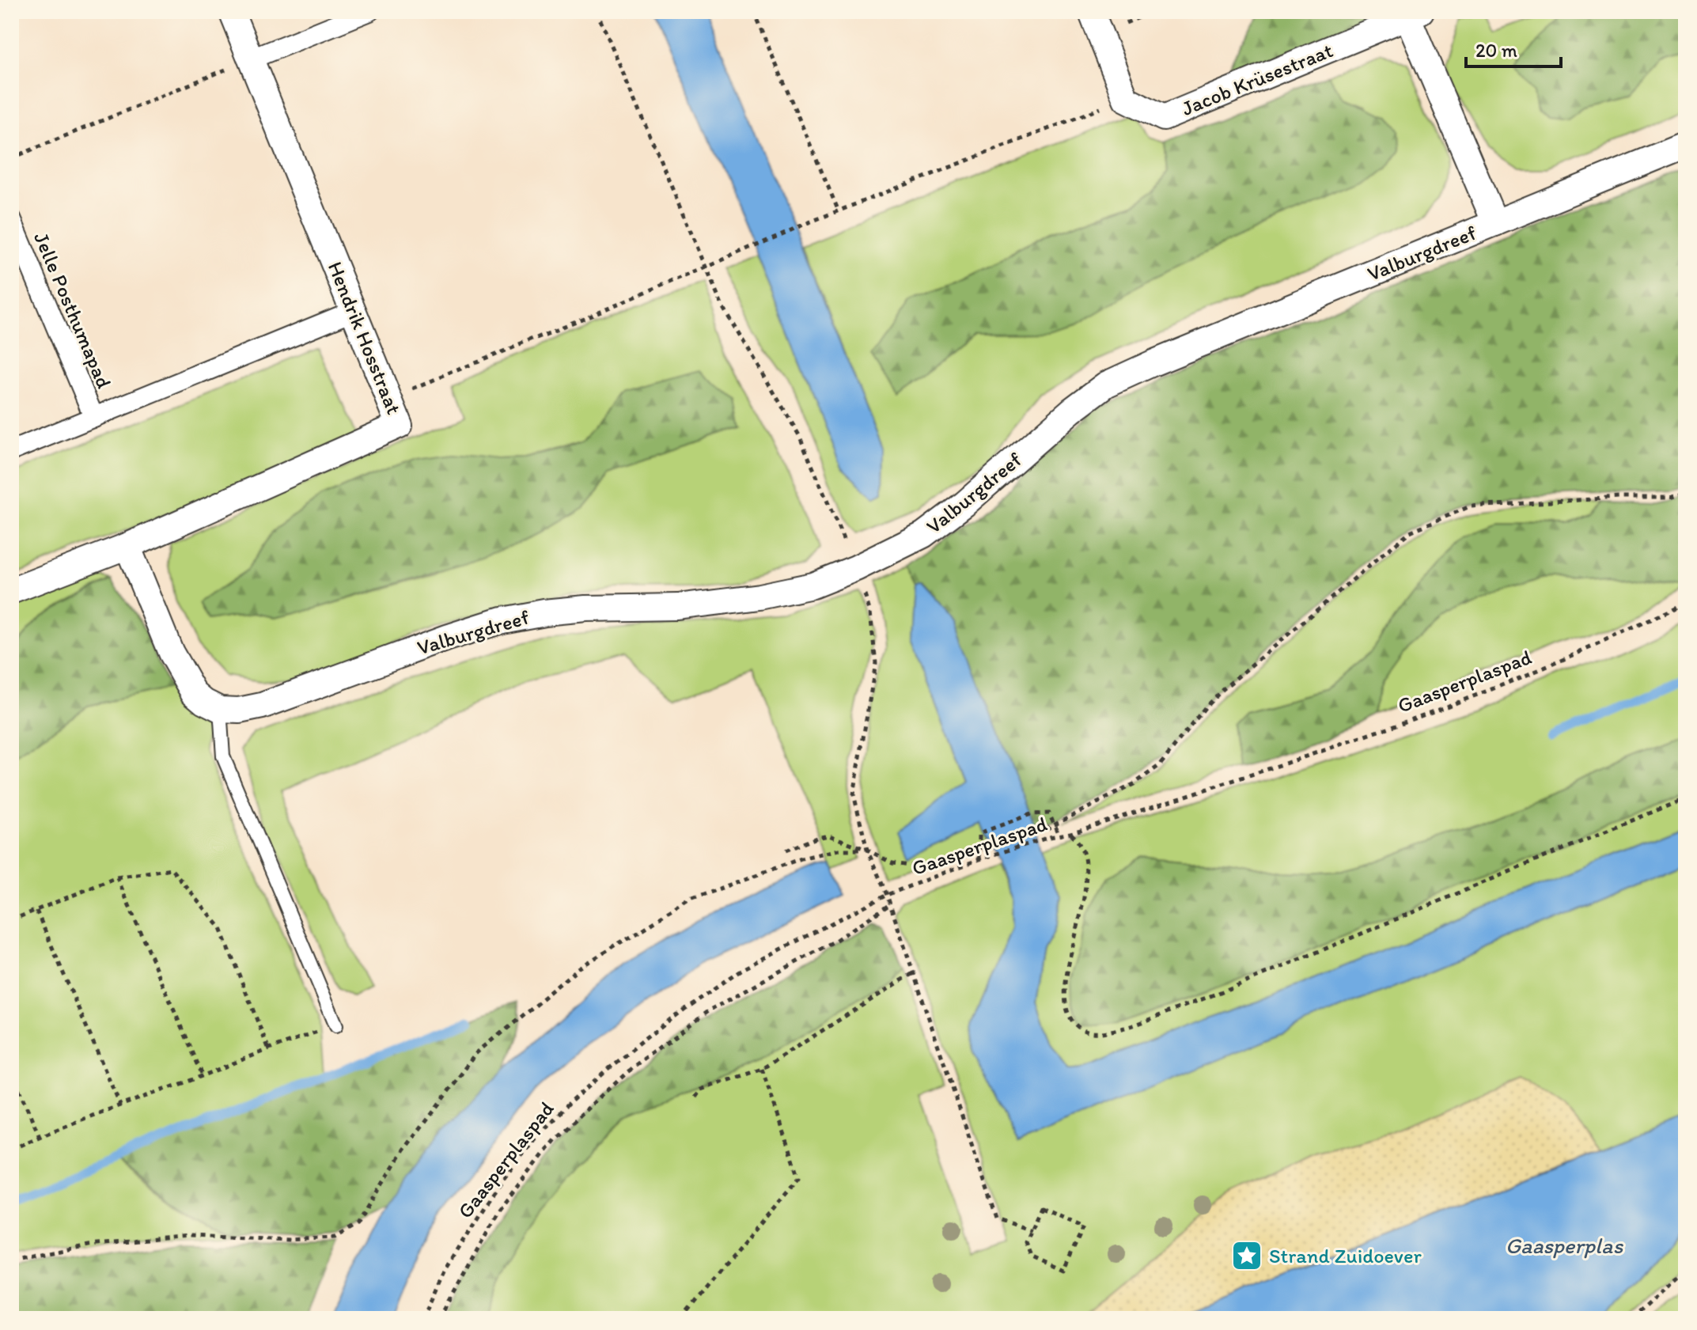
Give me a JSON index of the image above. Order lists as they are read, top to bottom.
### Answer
{
  "streets": {
    "street": [
      "Jacob Krüsestraat",
      "Valburgdreef",
      "Jelle Posthumapad",
      "Hendrik Hosstraat"
    ],
    "path": ["Gaasperplaspad"]
  },
  "water": ["Gaasperplas"],
  "places": {
    "place": ["Strand Zuidoever"]
  },
  "scale_bar": "20 m"
}
